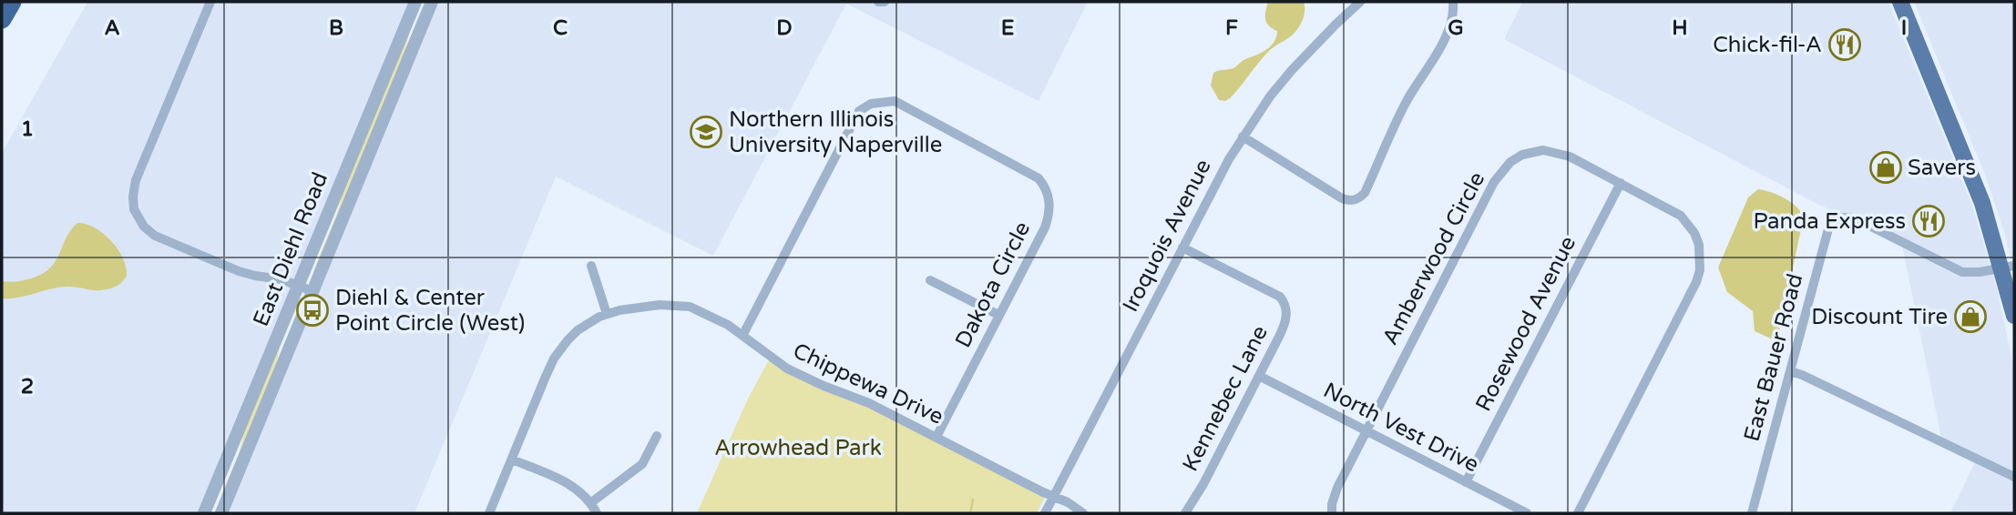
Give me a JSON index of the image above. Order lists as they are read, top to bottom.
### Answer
{
  "streets": {
    "street": [
      "Iroquois Avenue",
      "East Diehl Road",
      "Amberwood Circle",
      "Dakota Circle",
      "Rosewood Avenue",
      "East Bauer Road",
      "Chippewa Drive",
      "Kennebec Lane",
      "North Vest Drive"
    ]
  },
  "crossings": [
    ["Iroquois Avenue", "Chippewa Drive"],
    ["Iroquois Avenue", "Kennebec Lane"],
    ["Amberwood Circle", "Rosewood Avenue"],
    ["Amberwood Circle", "North Vest Drive"],
    ["Dakota Circle", "Chippewa Drive"],
    ["Rosewood Avenue", "North Vest Drive"],
    ["Kennebec Lane", "North Vest Drive"]
  ],
  "parks": ["Arrowhead Park"],
  "places": {
    "restaurant": ["Chick-fil-A", "Panda Express"],
    "school or university": ["Northern Illinois University Naperville"],
    "shop": ["Savers", "Discount Tire"],
    "bus stop": ["Diehl & Center Point Circle (West)"]
  },
  "grid": {
    "columns": [
      "A",
      "B",
      "C",
      "D",
      "E",
      "F",
      "G",
      "H",
      "I"
    ],
    "rows": ["1", "2"]
  }
}
